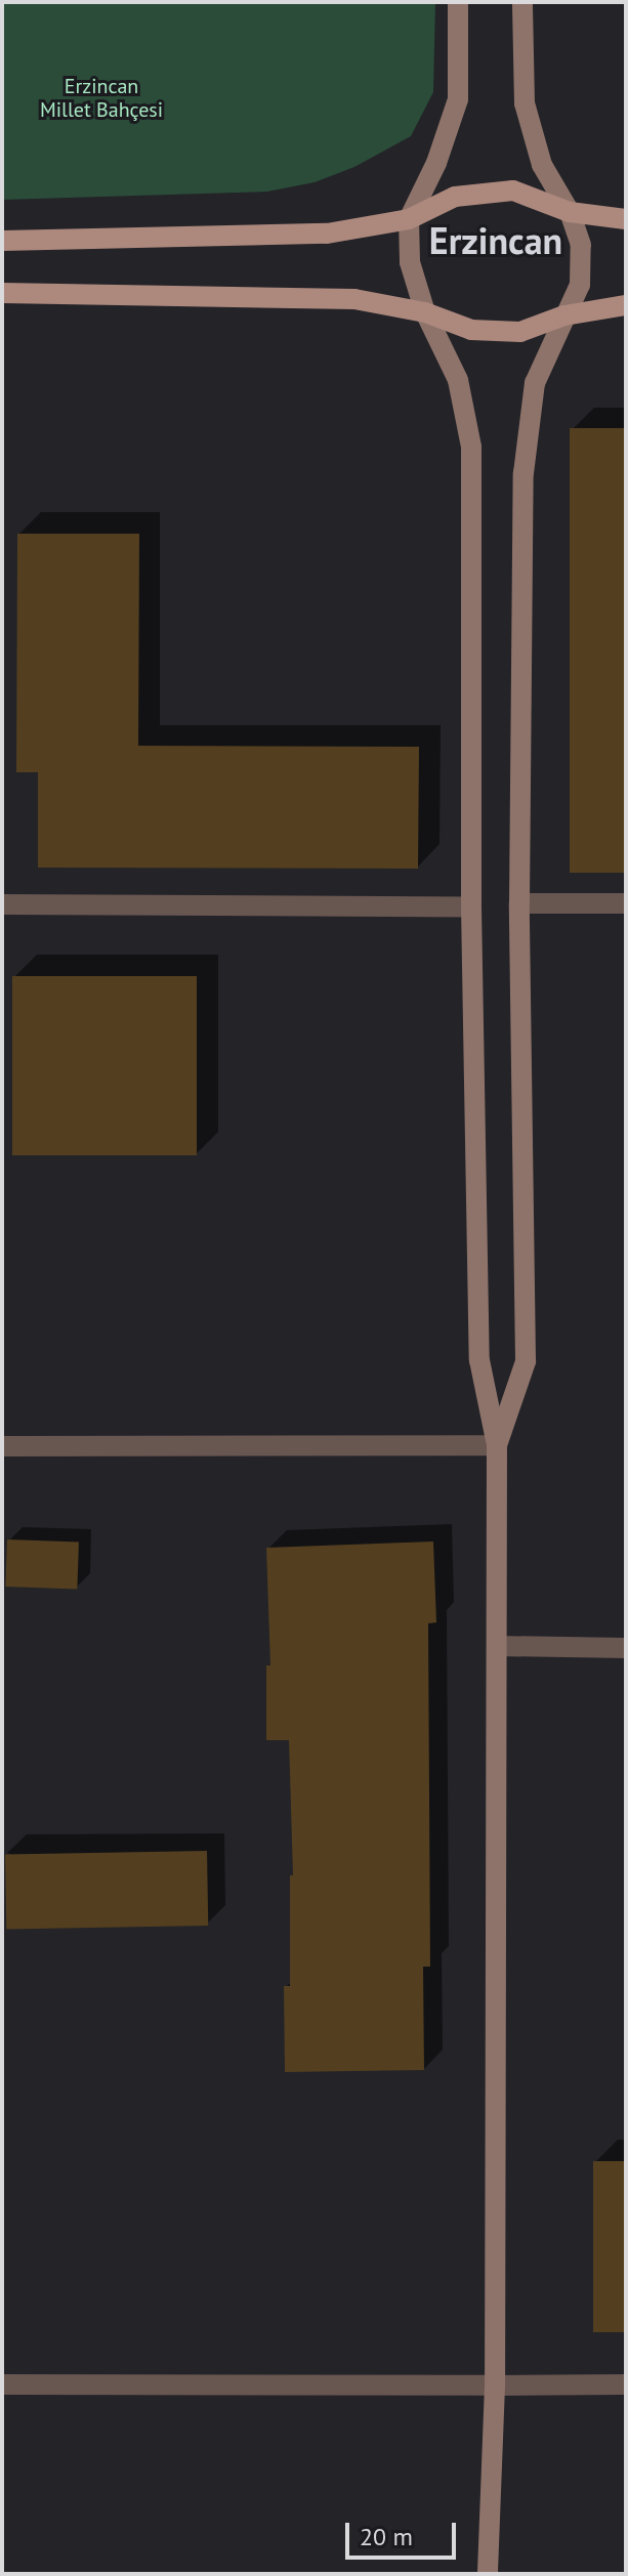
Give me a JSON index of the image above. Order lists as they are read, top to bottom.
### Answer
{
  "districts": ["Erzincan"],
  "parks": ["Erzincan Millet Bahçesi"],
  "scale_bar": "20 m"
}
